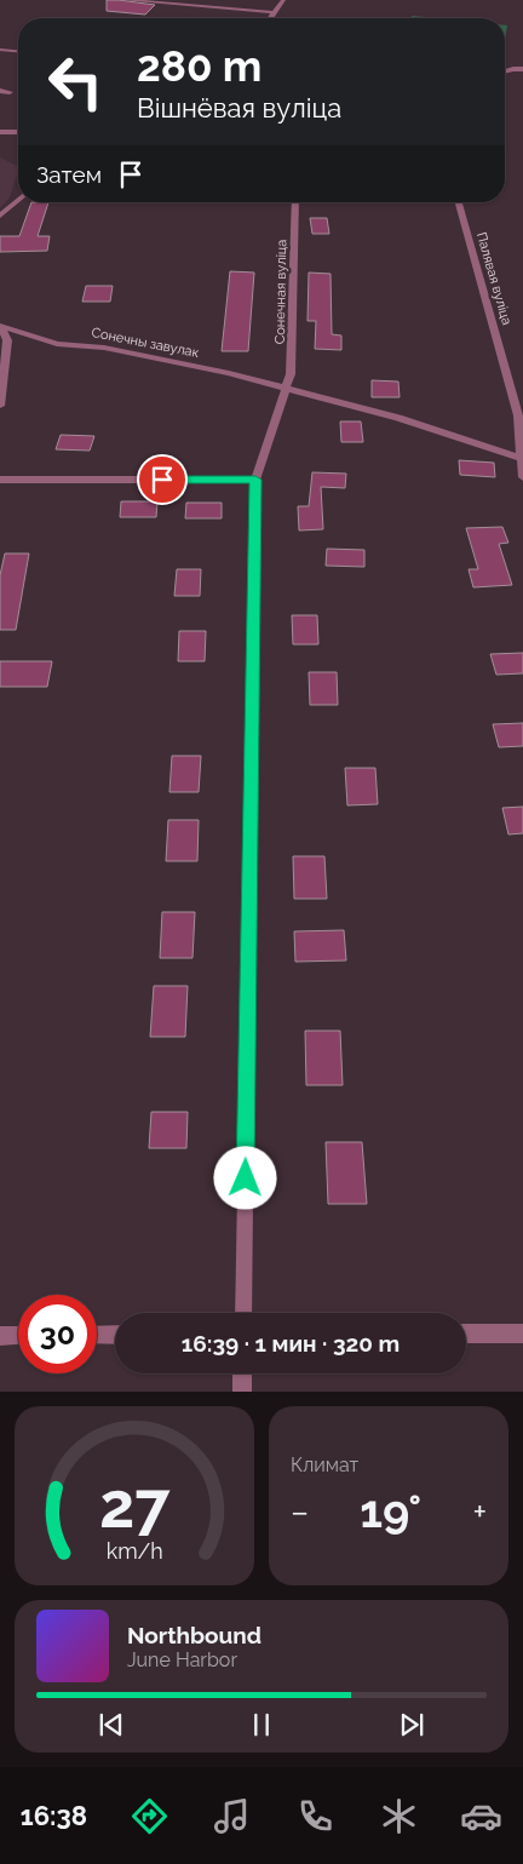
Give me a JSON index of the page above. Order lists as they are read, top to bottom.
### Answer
{
  "streets": {
    "street": ["Палявая вуліца", "Сонечная вуліца", "Сонечны завулак"]
  },
  "crossings": [
    ["Палявая вуліца", "Сонечны завулак"],
    ["Сонечная вуліца", "Сонечны завулак"]
  ],
  "page": {
    "turn": ["280 m", "Вішнёвая вуліца"],
    "then": "Затем",
    "limit": "30",
    "trip": "16:39 · 1 мин · 320 m",
    "tile": "Климат",
    "heat": ["−", "19°", "+"],
    "song": ["Northbound", "June Harbor"],
    "tabs": "16:38",
    "gauge": ["27", "km/h"]
  }
}
